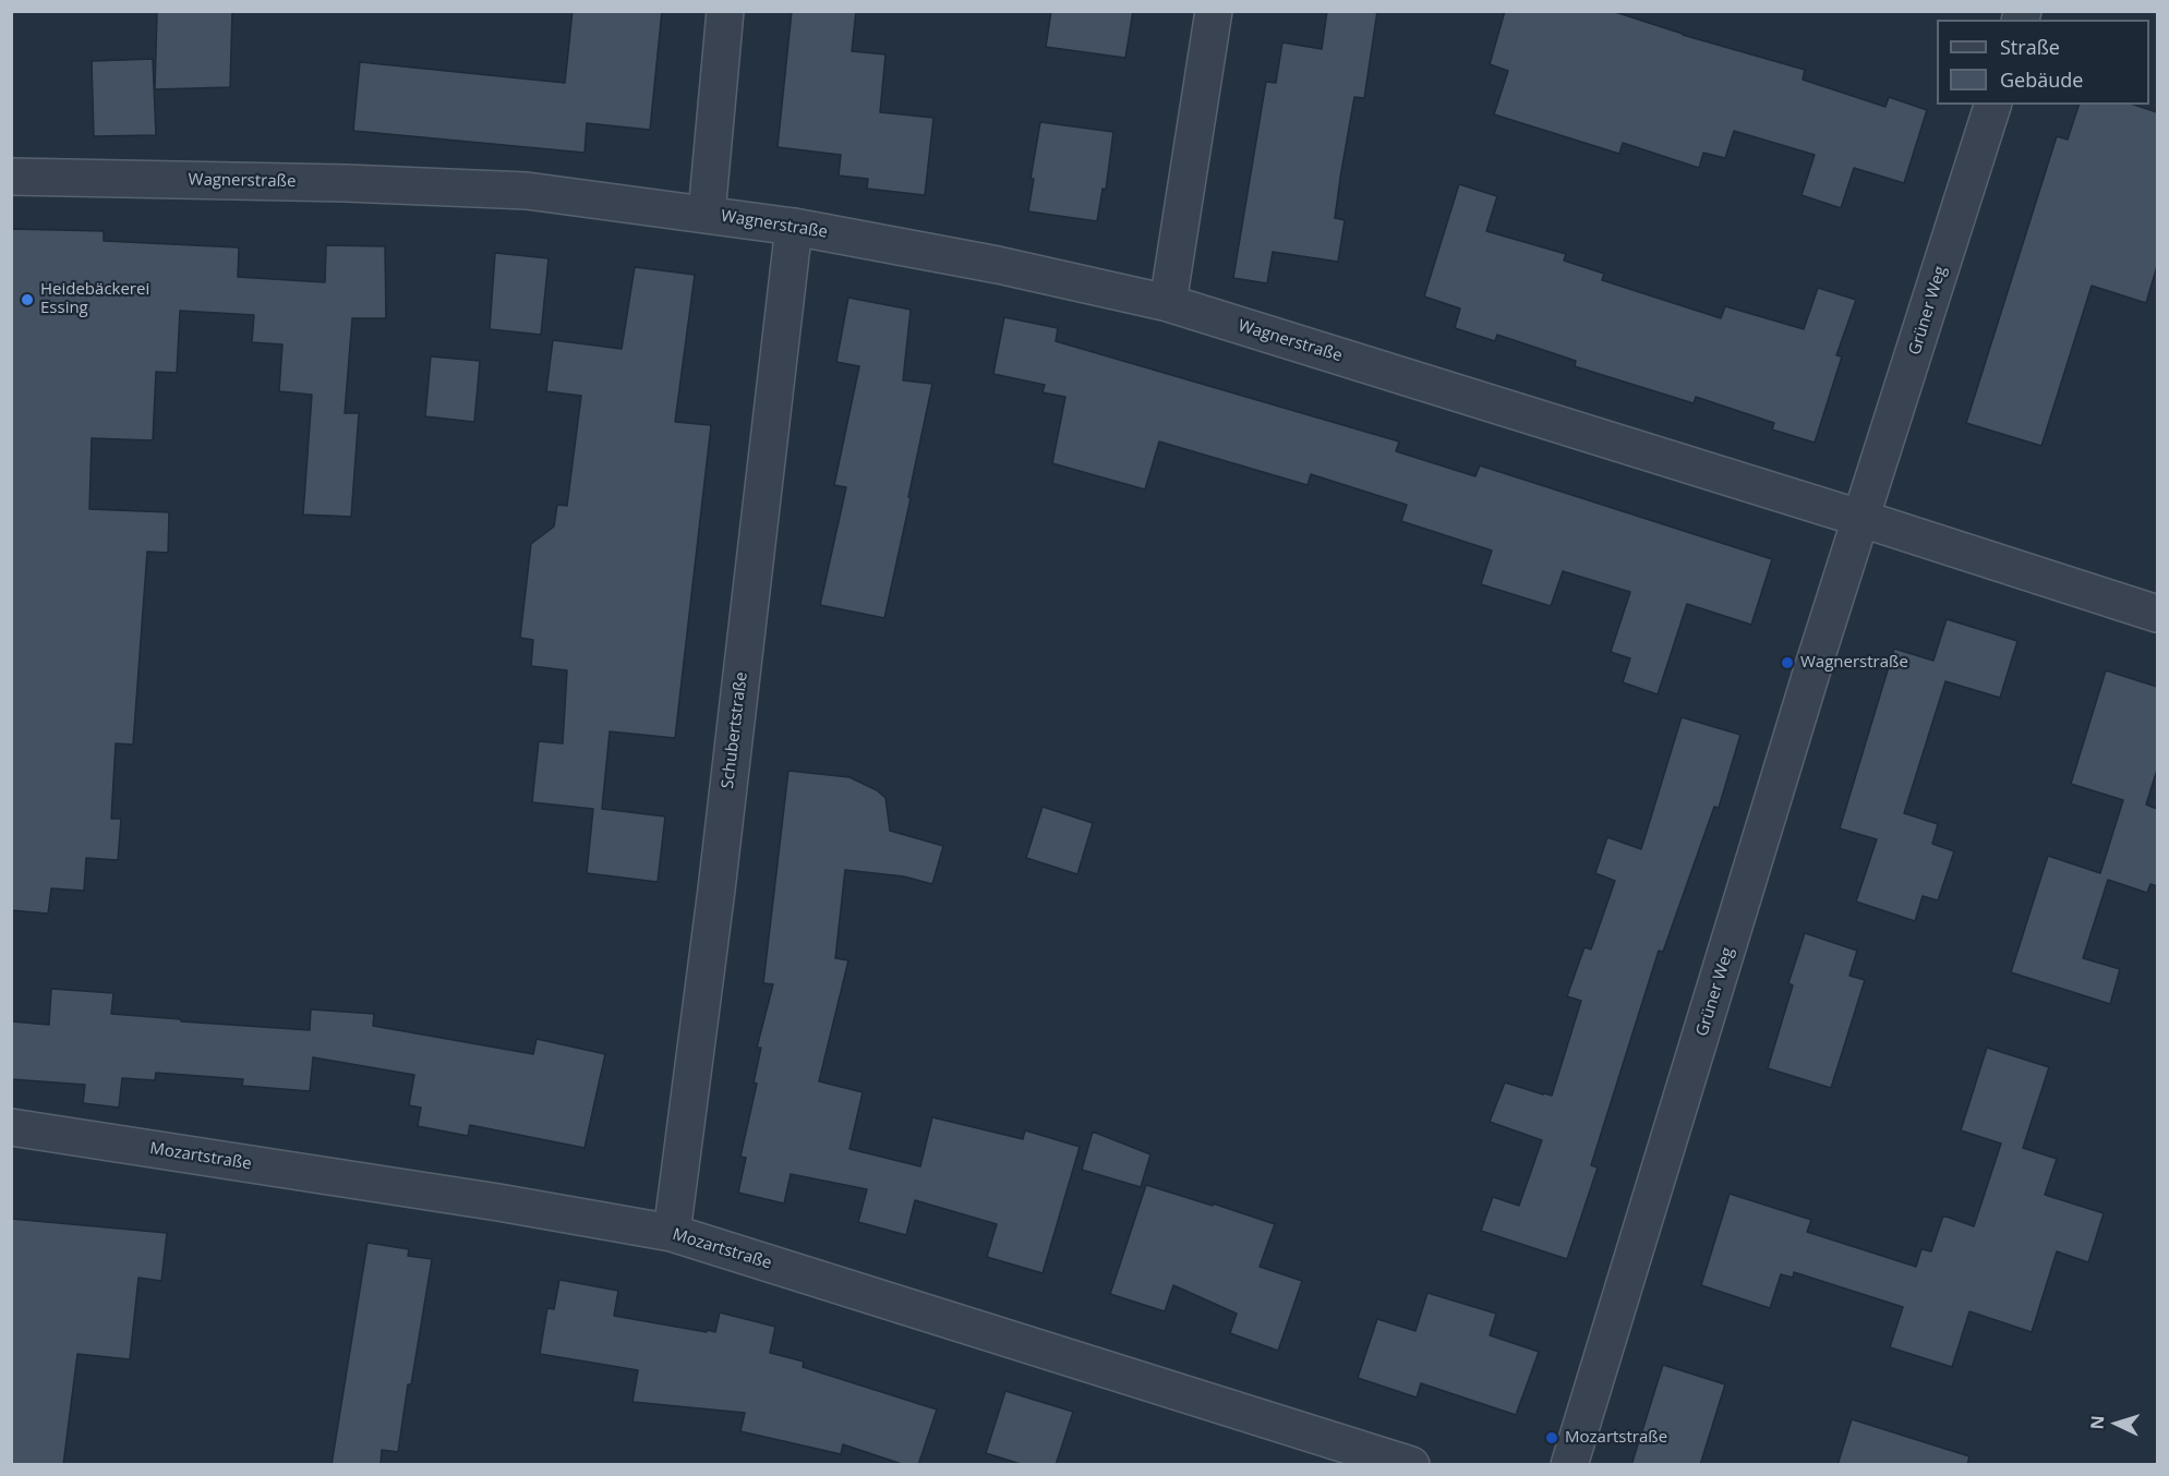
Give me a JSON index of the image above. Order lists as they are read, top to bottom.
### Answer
{
  "streets": {
    "street": [
      "Wagnerstraße",
      "Grüner Weg",
      "Schubertstraße",
      "Mozartstraße"
    ]
  },
  "crossings": [
    ["Wagnerstraße", "Grüner Weg"],
    ["Wagnerstraße", "Schubertstraße"],
    ["Schubertstraße", "Mozartstraße"]
  ],
  "places": ["Heidebäckerei Essing", "Wagnerstraße", "Mozartstraße"],
  "legend": ["Straße", "Gebäude"],
  "north": "left"
}
